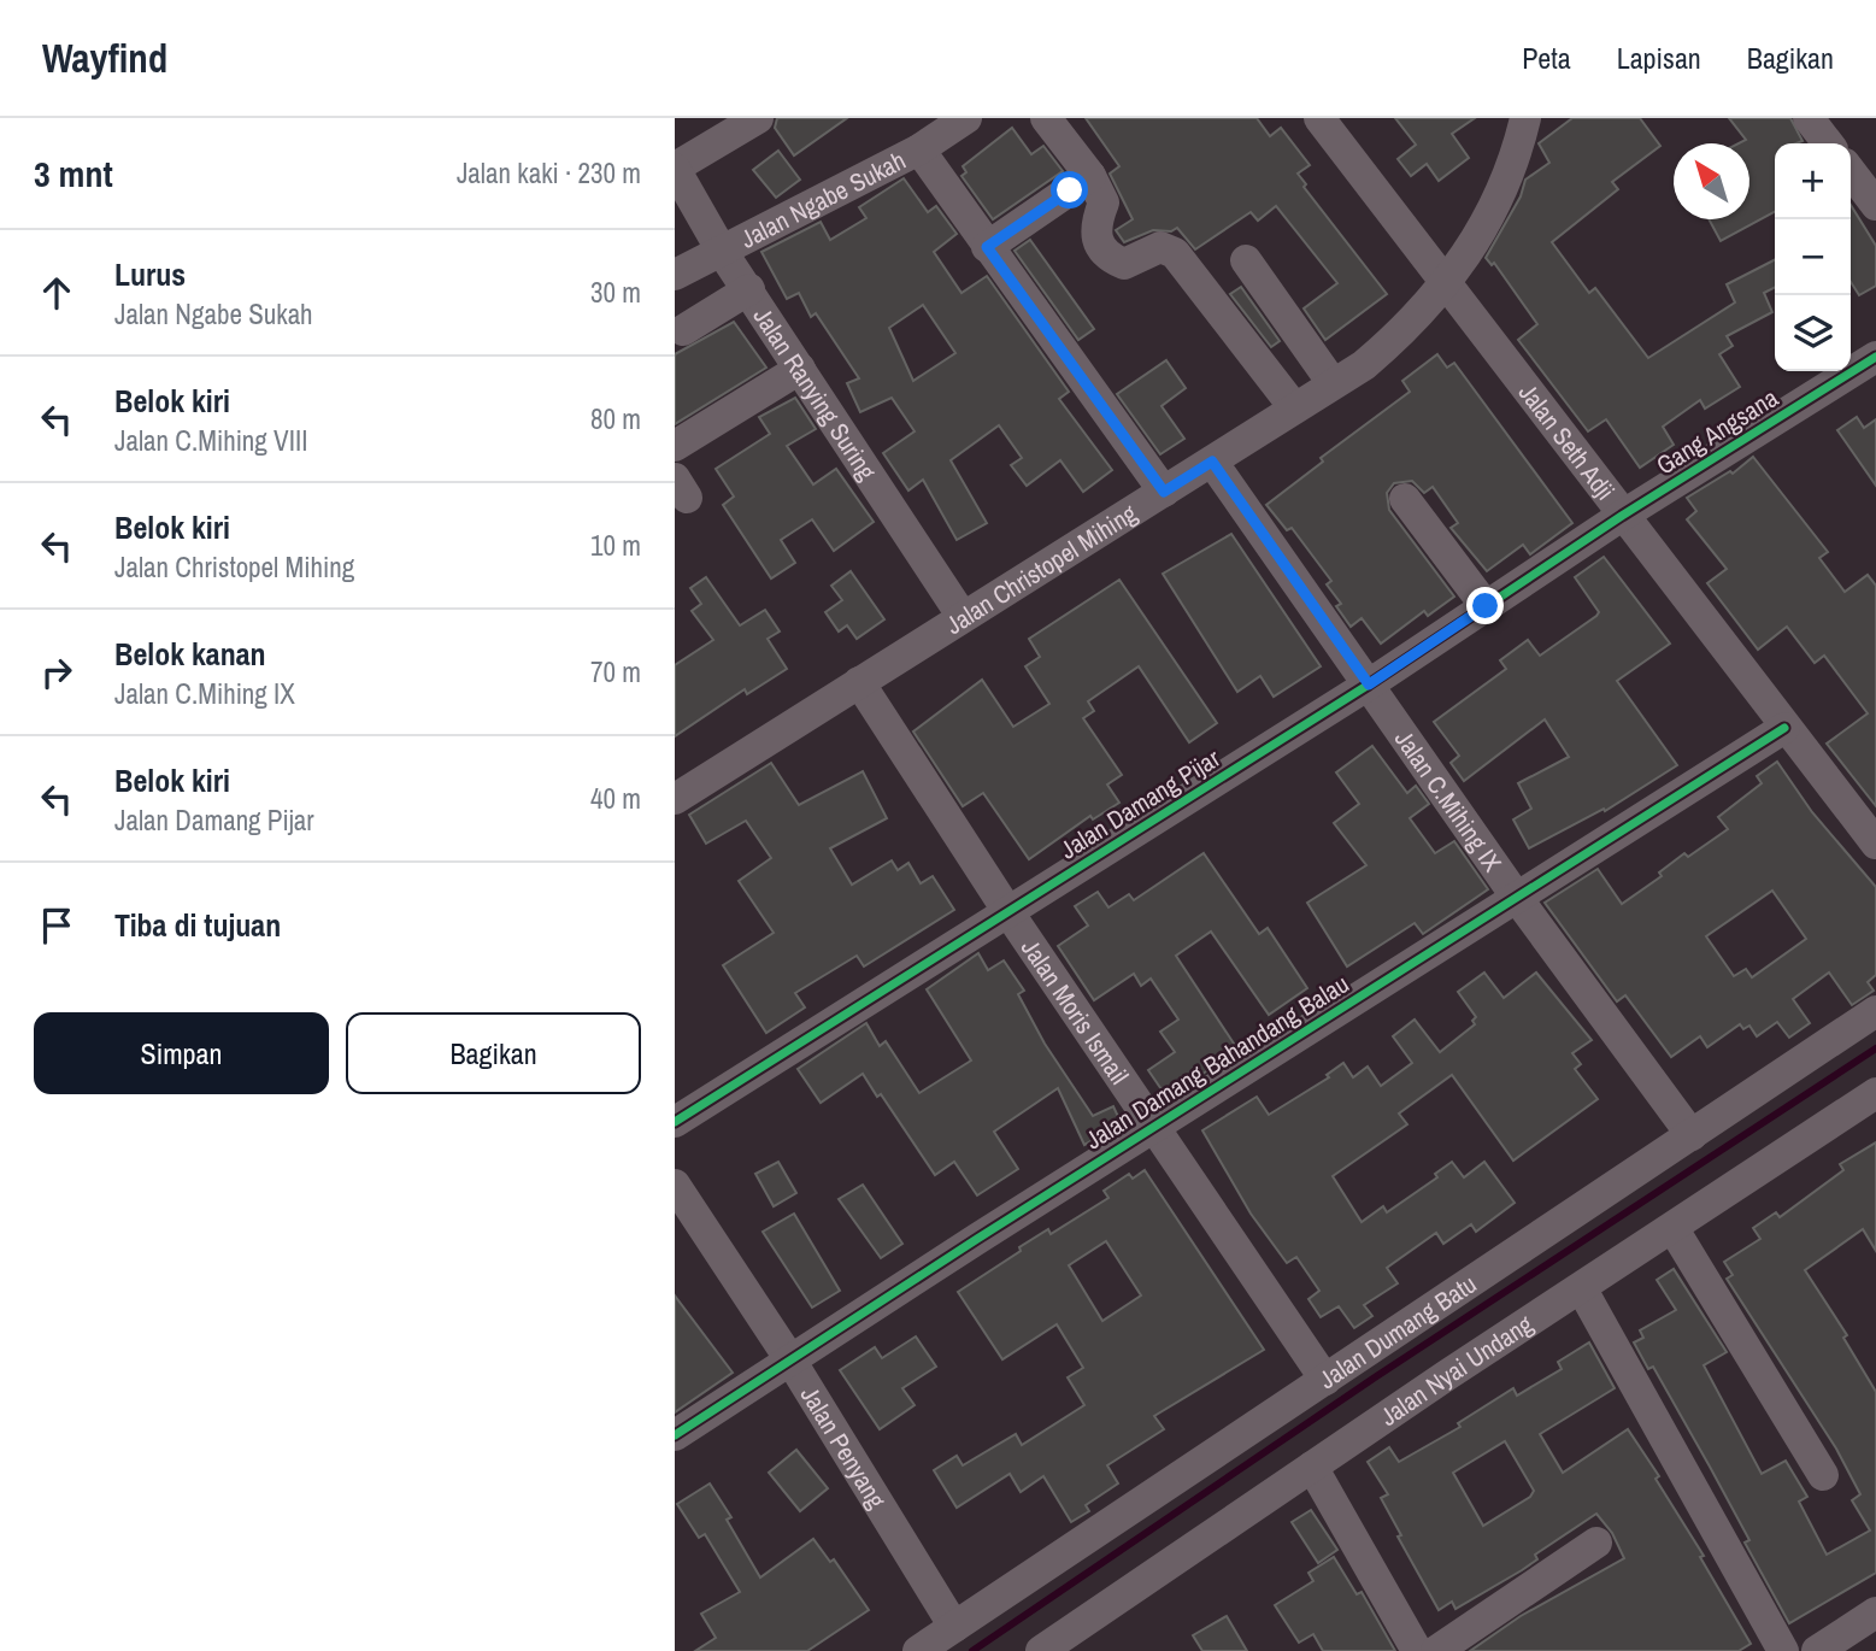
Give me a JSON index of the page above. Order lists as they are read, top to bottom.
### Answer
{
  "streets": {
    "street": [
      "Jalan Ngabe Sukah",
      "Jalan Ranying Suring",
      "Gang Angsana",
      "Jalan Seth Adji",
      "Jalan Christopel Mihing",
      "Jalan C.Mihing IX",
      "Jalan Damang Pijar",
      "Jalan Moris Ismail",
      "Jalan Damang Bahandang Balau",
      "Jalan Dumang Batu",
      "Jalan Nyai Undang",
      "Jalan Penyang"
    ]
  },
  "crossings": [
    ["Jalan Ngabe Sukah", "Jalan Ranying Suring"],
    ["Jalan Ranying Suring", "Jalan Christopel Mihing"],
    ["Gang Angsana", "Jalan Seth Adji"],
    ["Gang Angsana", "Jalan Damang Pijar"],
    ["Jalan Seth Adji", "Jalan Christopel Mihing"],
    ["Jalan Seth Adji", "Jalan Damang Pijar"],
    ["Jalan Seth Adji", "Jalan Damang Bahandang Balau"],
    ["Jalan Christopel Mihing", "Jalan C.Mihing IX"],
    ["Jalan Christopel Mihing", "Jalan Moris Ismail"],
    ["Jalan C.Mihing IX", "Jalan Damang Pijar"],
    ["Jalan C.Mihing IX", "Jalan Damang Bahandang Balau"],
    ["Jalan C.Mihing IX", "Jalan Dumang Batu"],
    ["Jalan Damang Pijar", "Jalan Moris Ismail"],
    ["Jalan Moris Ismail", "Jalan Damang Bahandang Balau"],
    ["Jalan Moris Ismail", "Jalan Dumang Batu"],
    ["Jalan Damang Bahandang Balau", "Jalan Penyang"],
    ["Jalan Dumang Batu", "Jalan Penyang"]
  ],
  "north": "top left",
  "page": {
    "header": "Wayfind",
    "nav": ["Peta", "Lapisan", "Bagikan"],
    "heading": ["3 mnt", "Jalan kaki · 230 m"],
    "map_buttons": ["+", "−"],
    "list": [
      ["Lurus", "Jalan Ngabe Sukah", "30 m"],
      ["Belok kiri", "Jalan C.Mihing VIII", "80 m"],
      ["Belok kiri", "Jalan Christopel Mihing", "10 m"],
      ["Belok kanan", "Jalan C.Mihing IX", "70 m"],
      ["Belok kiri", "Jalan Damang Pijar", "40 m"],
      "Tiba di tujuan"
    ],
    "buttons": ["Simpan", "Bagikan"]
  }
}
